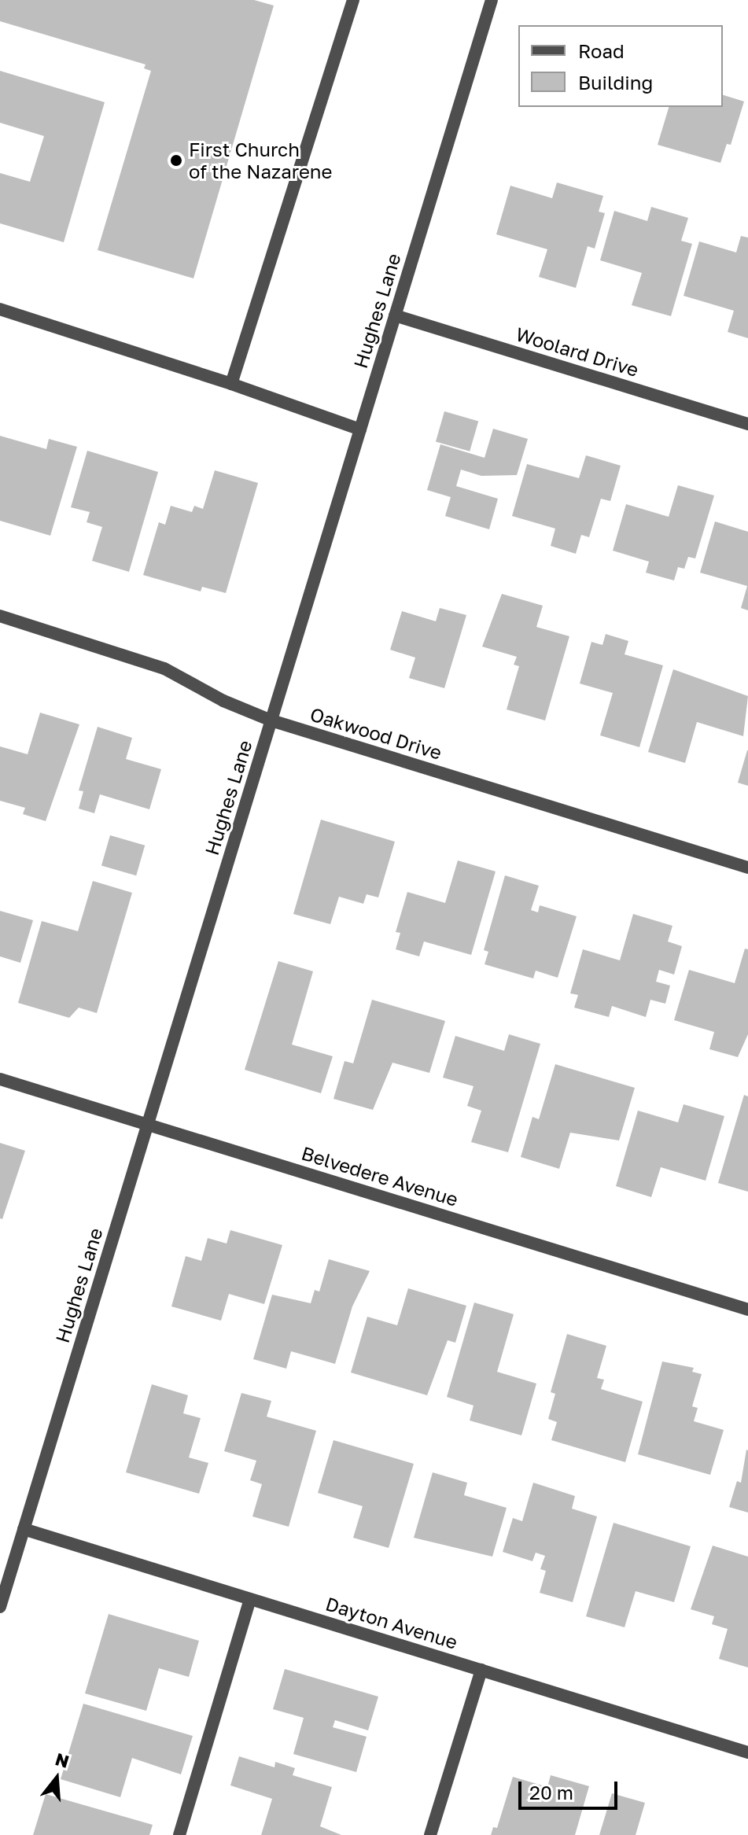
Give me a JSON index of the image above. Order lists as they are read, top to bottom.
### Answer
{
  "streets": {
    "street": [
      "Hughes Lane",
      "Woolard Drive",
      "Oakwood Drive",
      "Belvedere Avenue",
      "Dayton Avenue"
    ]
  },
  "crossings": [
    ["Hughes Lane", "Woolard Drive"],
    ["Hughes Lane", "Oakwood Drive"],
    ["Hughes Lane", "Belvedere Avenue"],
    ["Hughes Lane", "Dayton Avenue"]
  ],
  "places": ["First Church of the Nazarene"],
  "legend": ["Road", "Building"],
  "scale_bar": "20 m",
  "north": "top"
}
